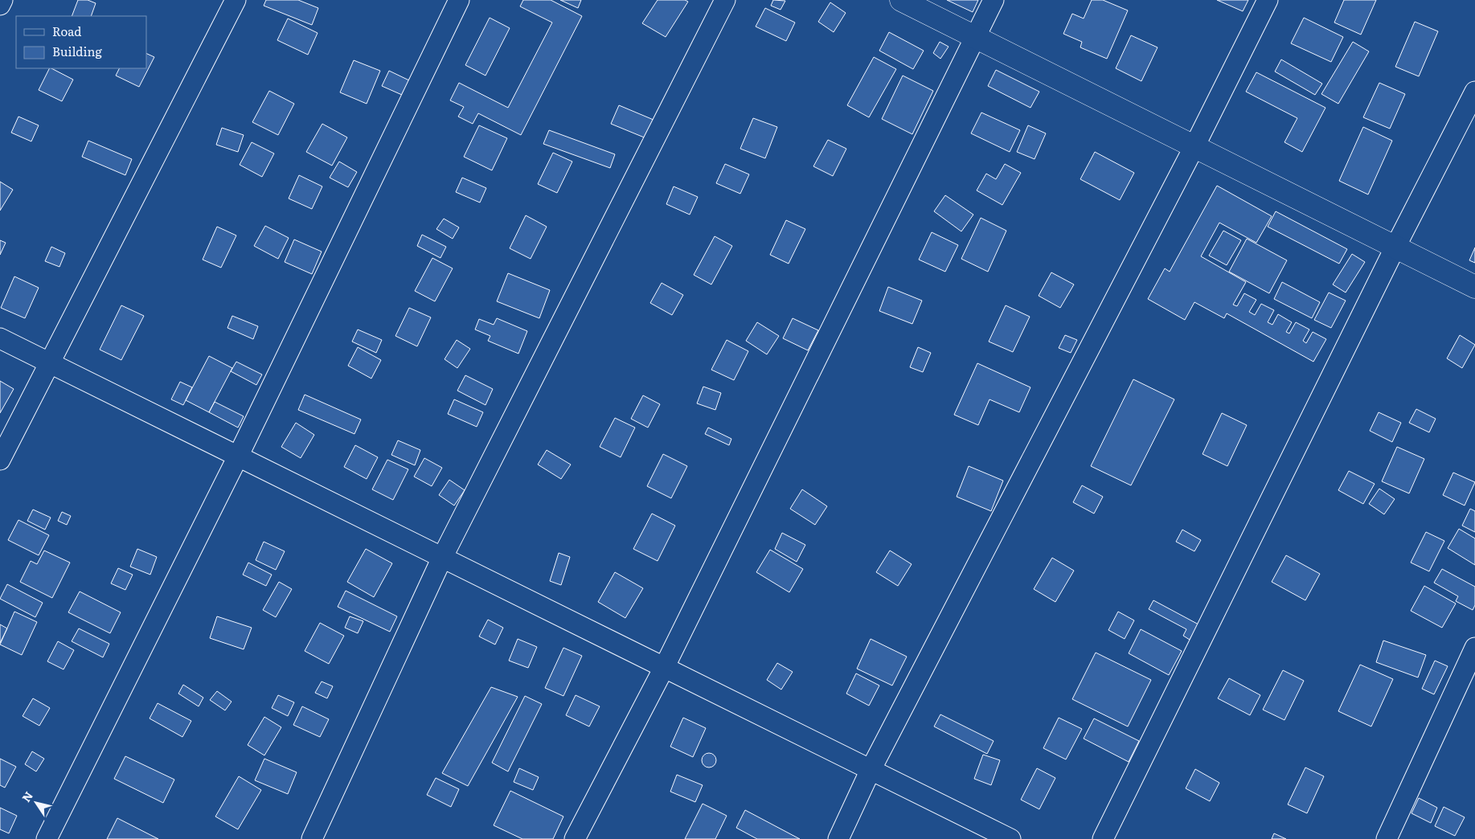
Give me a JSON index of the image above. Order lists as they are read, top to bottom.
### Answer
{
  "legend": ["Road", "Building"],
  "north": "top left"
}
